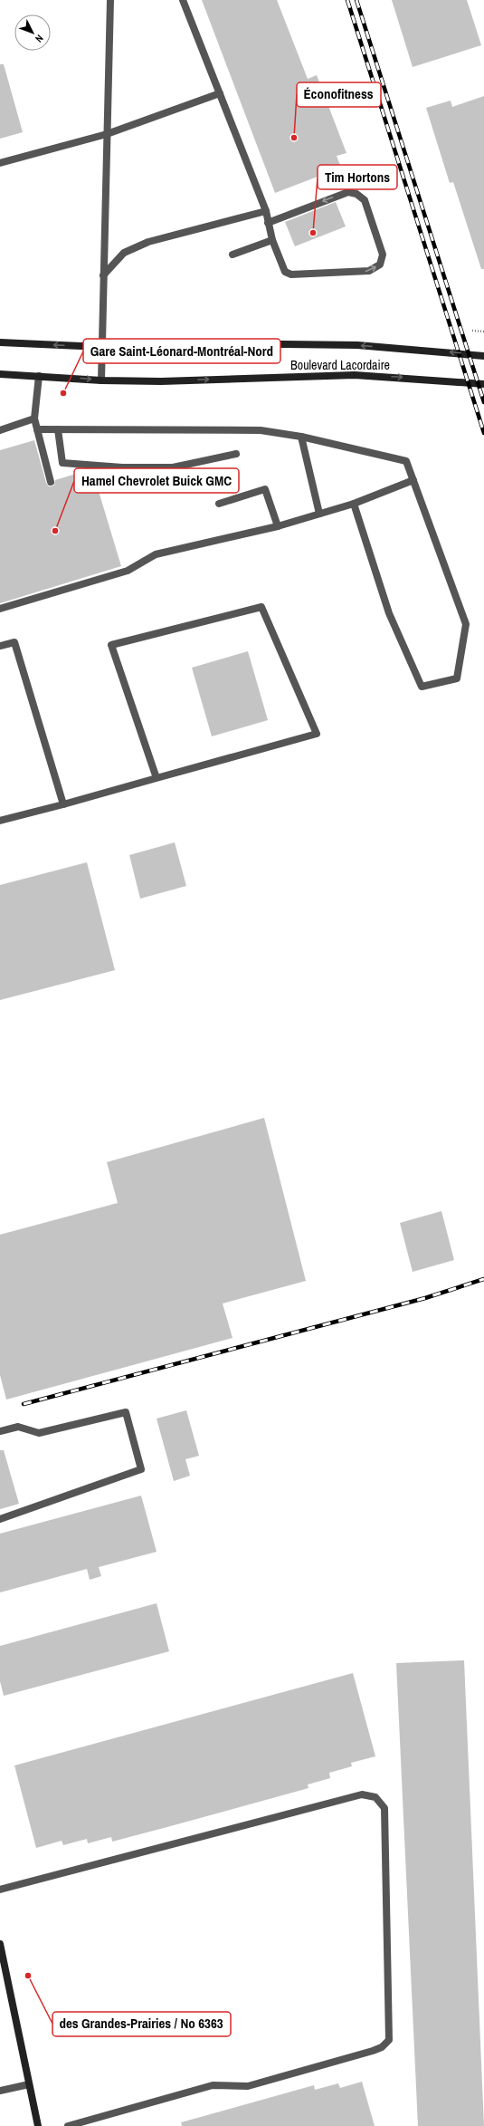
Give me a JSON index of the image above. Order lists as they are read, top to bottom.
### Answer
{
  "streets": {
    "main road": ["Boulevard Lacordaire"]
  },
  "places": [
    "Éconofitness",
    "Tim Hortons",
    "Gare Saint-Léonard-Montréal-Nord",
    "Hamel Chevrolet Buick GMC",
    "des Grandes-Prairies / No 6363"
  ],
  "north": "bottom right"
}
